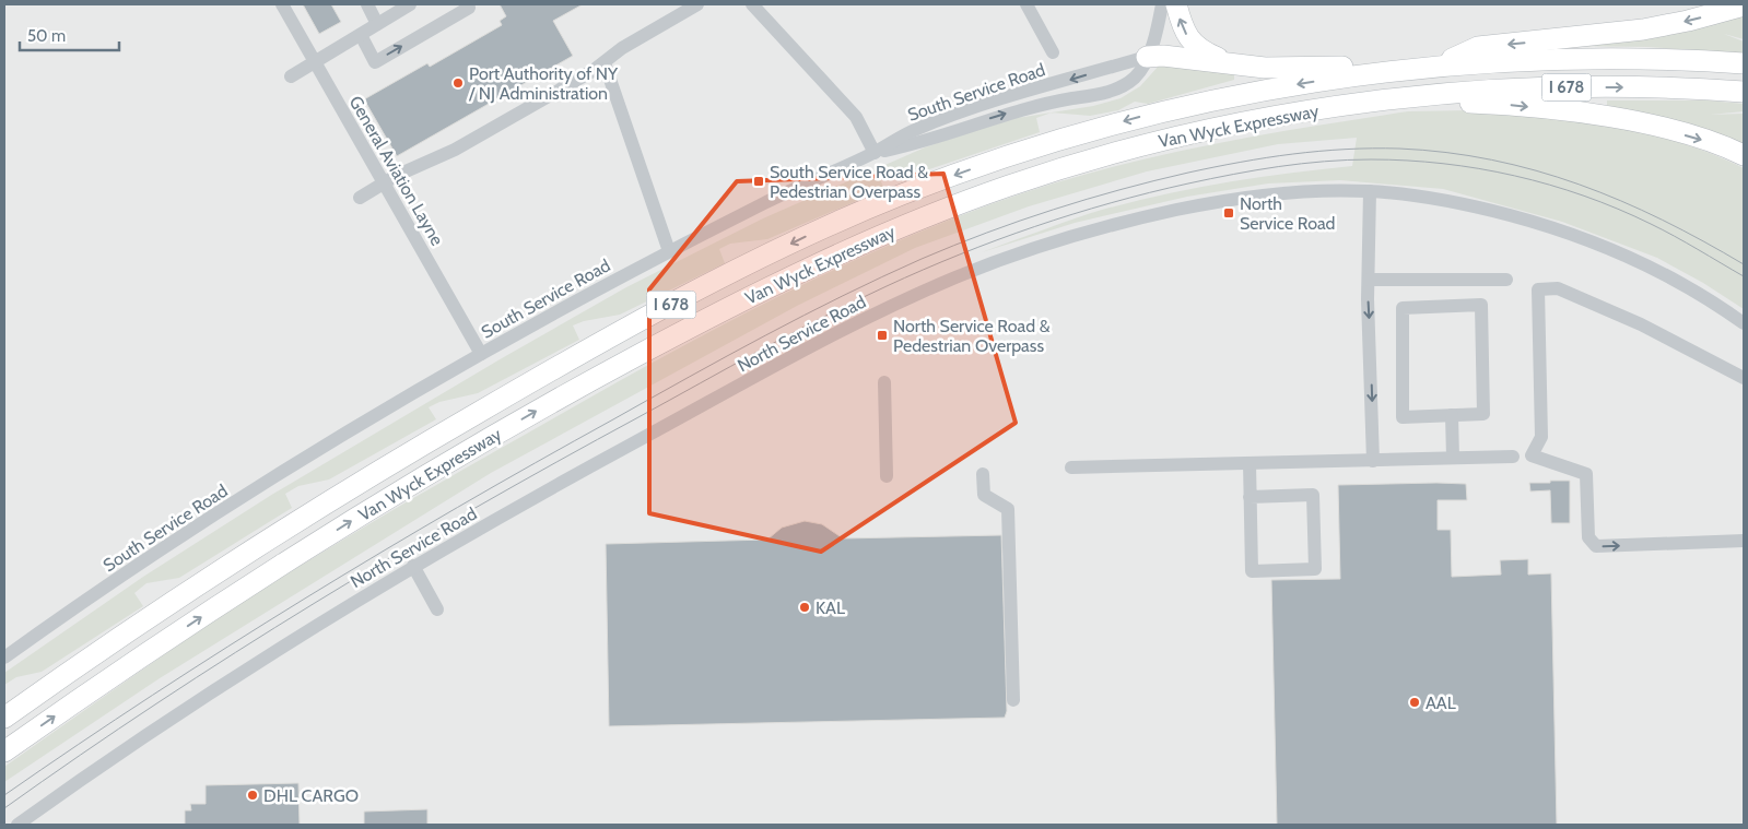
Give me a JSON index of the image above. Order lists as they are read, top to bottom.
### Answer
{
  "streets": {
    "highway": ["I 678", "Van Wyck Expressway"],
    "street": ["South Service Road", "General Aviation Layne", "North Service Road"]
  },
  "crossings": [
    ["South Service Road", "General Aviation Layne"]
  ],
  "places": {
    "other": [
      "Port Authority of NY / NJ Administration",
      "KAL",
      "AAL",
      "DHL CARGO"
    ],
    "transit": ["South Service Road & Pedestrian Overpass", "North Service Road", "North Service Road & Pedestrian Overpass"]
  },
  "scale_bar": "50 m"
}
